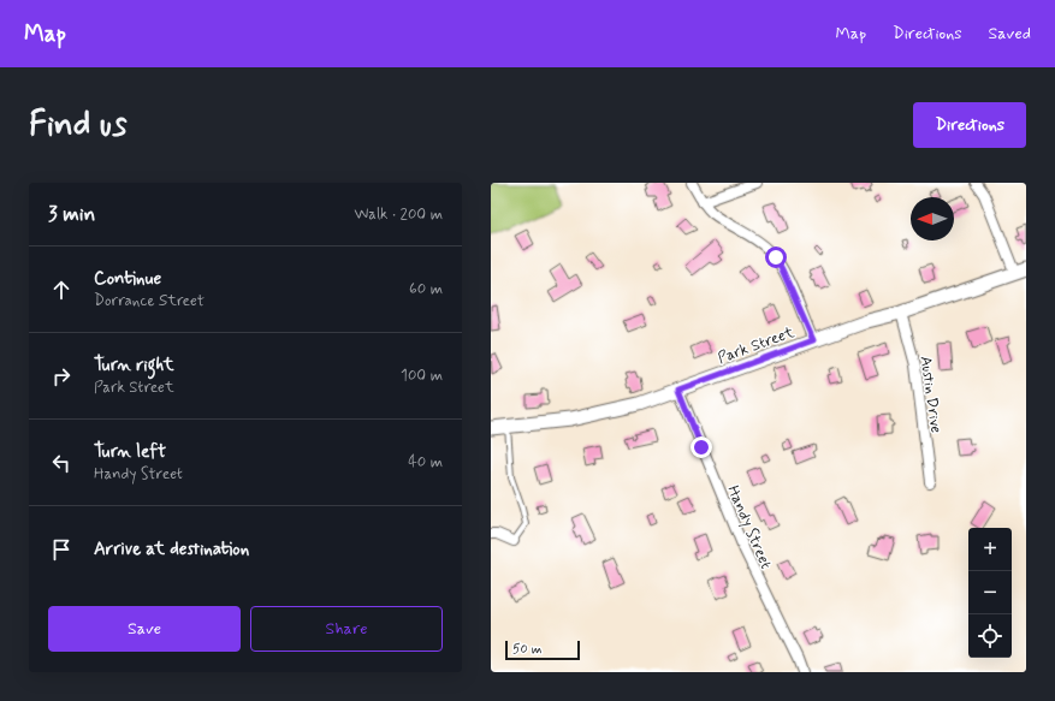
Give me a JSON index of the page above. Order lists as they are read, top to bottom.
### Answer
{
  "streets": {
    "main road": ["Park Street"],
    "street": ["Austin Drive", "Handy Street"]
  },
  "crossings": [
    ["Park Street", "Austin Drive"],
    ["Park Street", "Handy Street"]
  ],
  "scale_bar": "50 m",
  "north": "left",
  "page": {
    "header": "Map",
    "nav": ["Map", "Directions", "Saved"],
    "buttons": [
      "Directions",
      ["Save", "Share"]
    ],
    "title": "Find us",
    "heading": ["3 min", "Walk · 200 m"],
    "list": [
      ["Continue", "Dorrance Street", "60 m"],
      ["Turn right", "Park Street", "100 m"],
      ["Turn left", "Handy Street", "40 m"],
      "Arrive at destination"
    ],
    "map_buttons": ["+", "−"],
    "scale": "50 m"
  }
}
